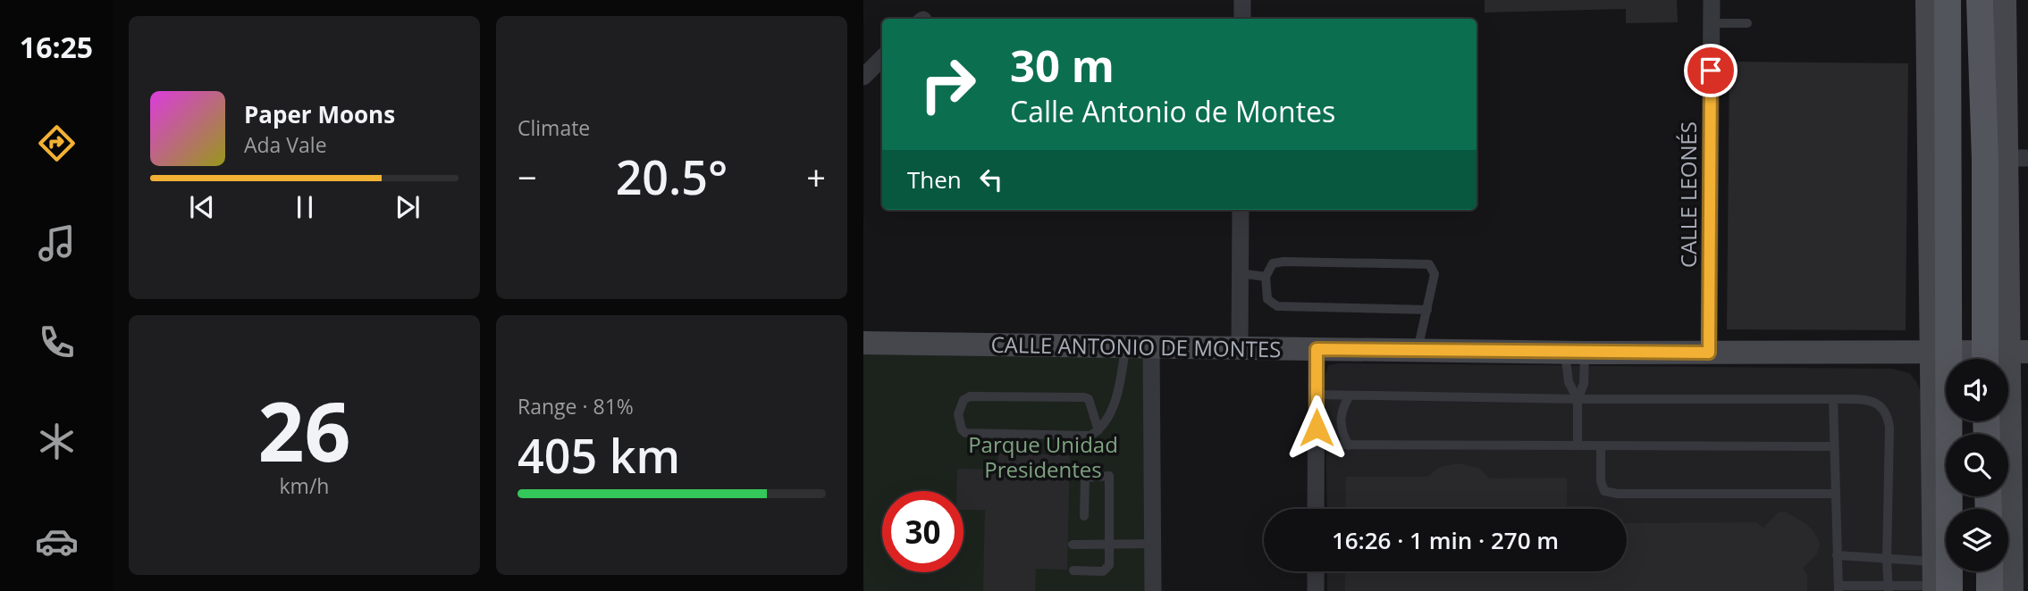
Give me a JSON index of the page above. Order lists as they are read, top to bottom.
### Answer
{
  "streets": {
    "main road": ["CALLE ANTONIO DE MONTES"],
    "street": ["CALLE LEONÉS"]
  },
  "crossings": [
    ["CALLE LEONÉS", "CALLE ANTONIO DE MONTES"]
  ],
  "parks": ["Parque Unidad Presidentes"],
  "page": {
    "tabs": "16:25",
    "tile": [
      "Climate",
      ["26", "km/h"],
      ["Range · 81%", "405 km"]
    ],
    "turn": ["30 m", "Calle Antonio de Montes"],
    "song": ["Paper Moons", "Ada Vale"],
    "then": "Then",
    "heat": ["−", "20.5°", "+"],
    "limit": "30",
    "trip": "16:26 · 1 min · 270 m"
  }
}
